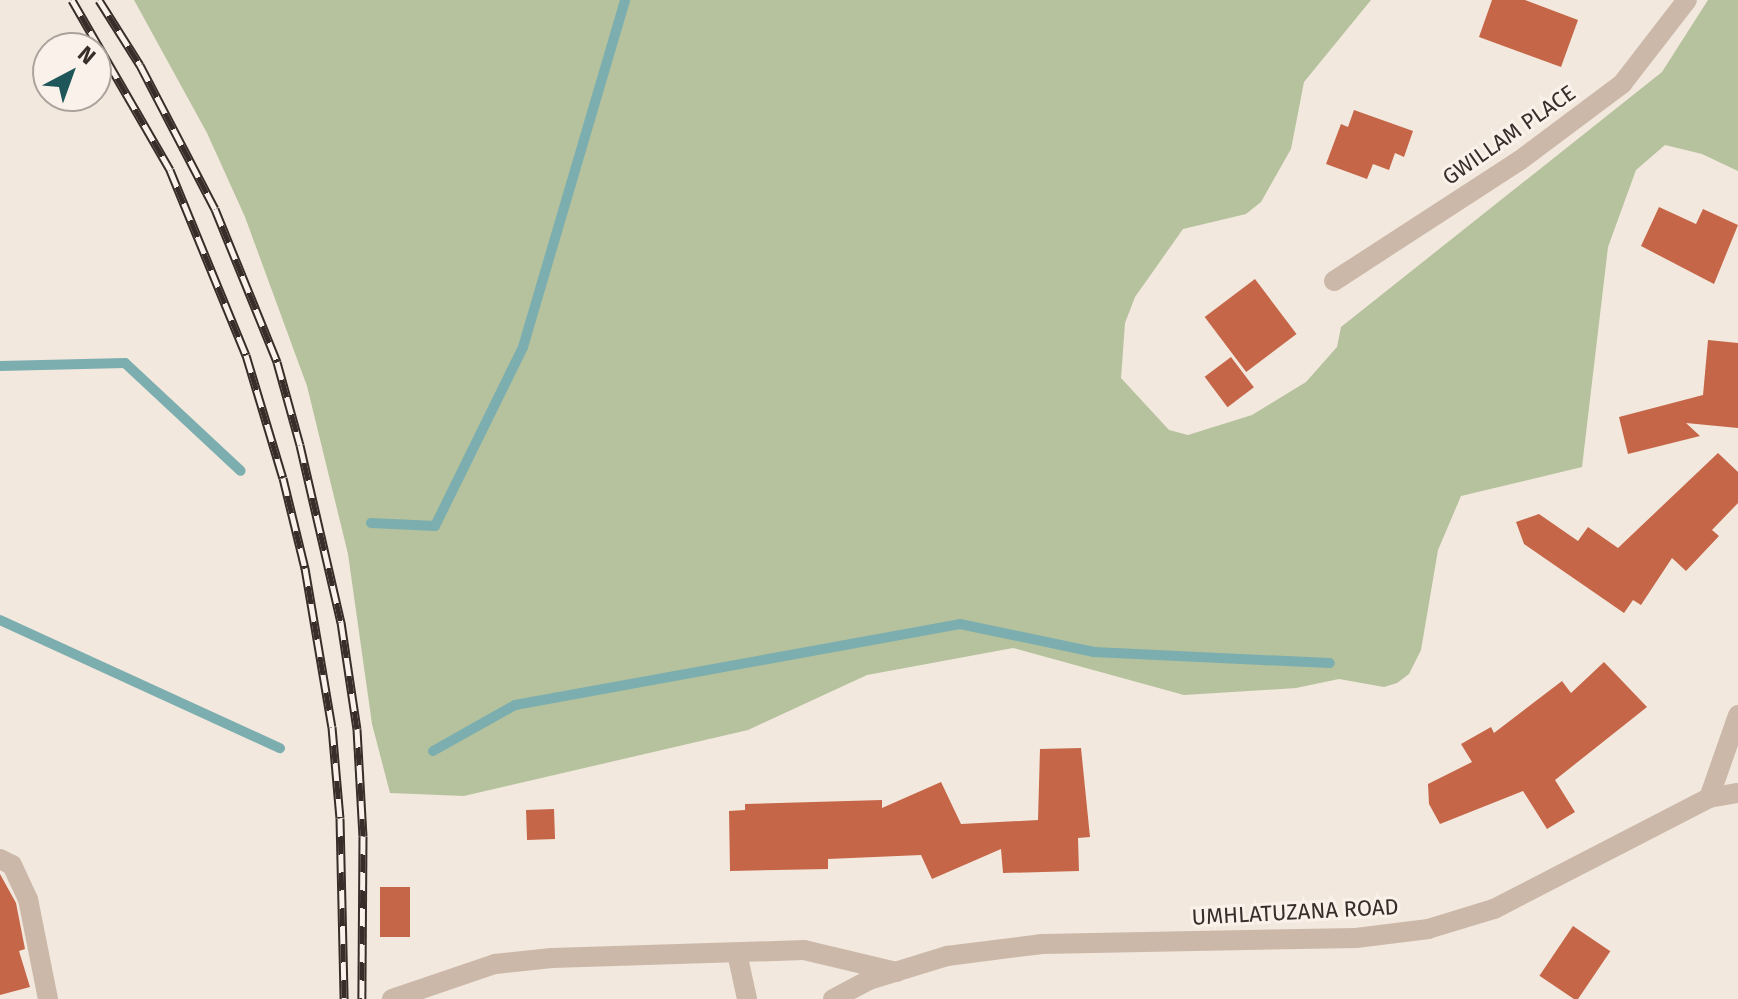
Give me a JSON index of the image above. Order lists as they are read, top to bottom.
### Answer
{
  "streets": {
    "street": ["GWILLAM PLACE", "UMHLATUZANA ROAD"]
  },
  "north": "top right"
}
